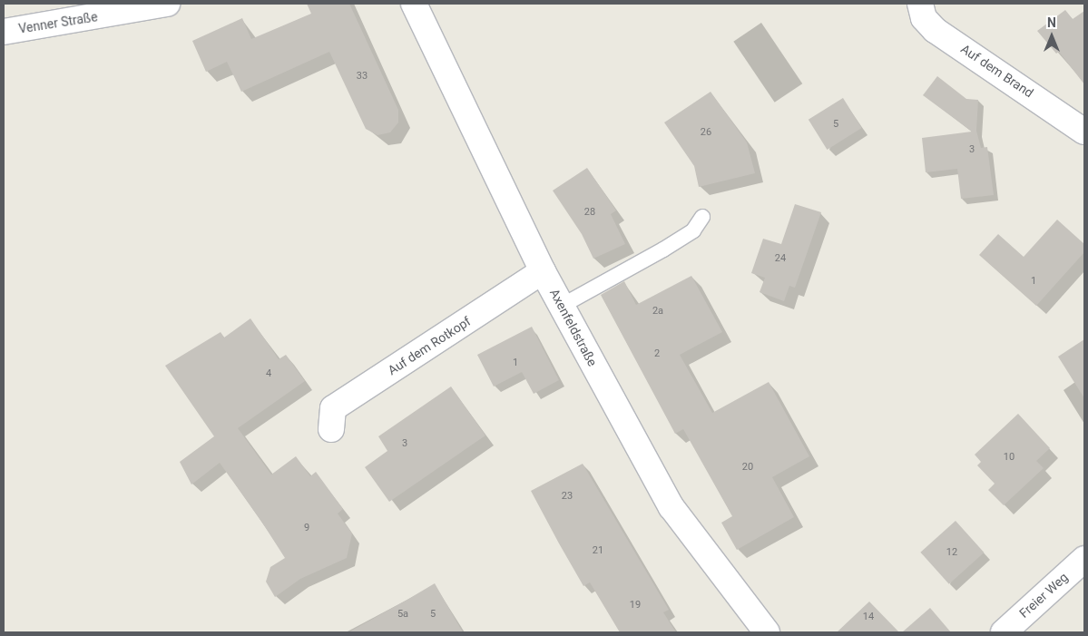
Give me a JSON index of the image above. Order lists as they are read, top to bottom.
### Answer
{
  "streets": {
    "street": [
      "Venner Straße",
      "Auf dem Brand",
      "Axenfeldstraße",
      "Auf dem Rotkopf",
      "Freier Weg"
    ]
  },
  "crossings": [
    ["Axenfeldstraße", "Auf dem Rotkopf"]
  ],
  "house_numbers": [
    "33",
    "5",
    "26",
    "3",
    "28",
    "24",
    "1",
    "2a",
    "2",
    "1",
    "4",
    "3",
    "10",
    "20",
    "23",
    "9",
    "21",
    "12",
    "19",
    "5a",
    "5",
    "14"
  ],
  "north": "top"
}
